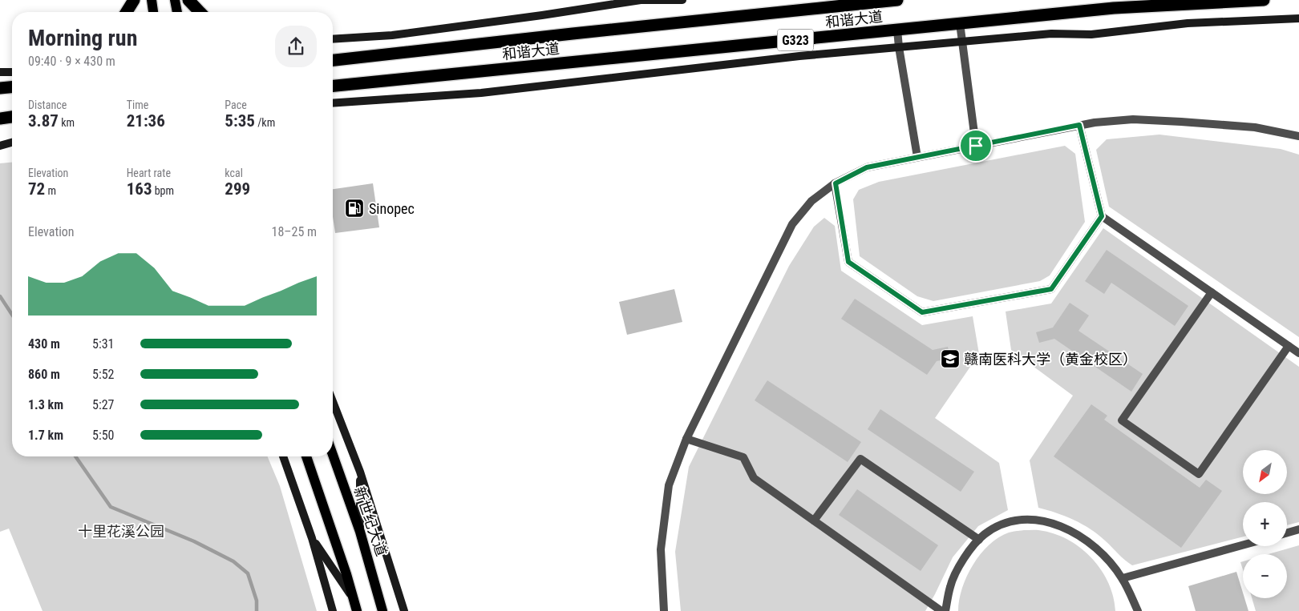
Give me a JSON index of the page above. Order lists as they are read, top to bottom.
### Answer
{
  "streets": {
    "highway": ["和谐大道", "G323"],
    "main road": ["新世纪大道"]
  },
  "parks": ["十里花溪公园"],
  "places": {
    "fuel station": ["Sinopec"],
    "school or university": ["赣南医科大学（黄金校区）"]
  },
  "north": "bottom left",
  "page": {
    "heading": ["Morning run", "09:40 · 9 × 430 m"],
    "stats": [
      ["Distance", "3.87 km"],
      ["Time", "21:36"],
      ["Pace", "5:35 /km"],
      ["Elevation", "72 m"],
      ["Heart rate", "163 bpm"],
      ["kcal", "299"]
    ],
    "chart": ["Elevation", "18–25 m"],
    "list": [
      {
        "name": "430 m",
        "note": "5:31"
      },
      {
        "name": "860 m",
        "note": "5:52"
      },
      {
        "name": "1.3 km",
        "note": "5:27"
      },
      {
        "name": "1.7 km",
        "note": "5:50"
      }
    ],
    "map_buttons": ["+", "−"]
  }
}
